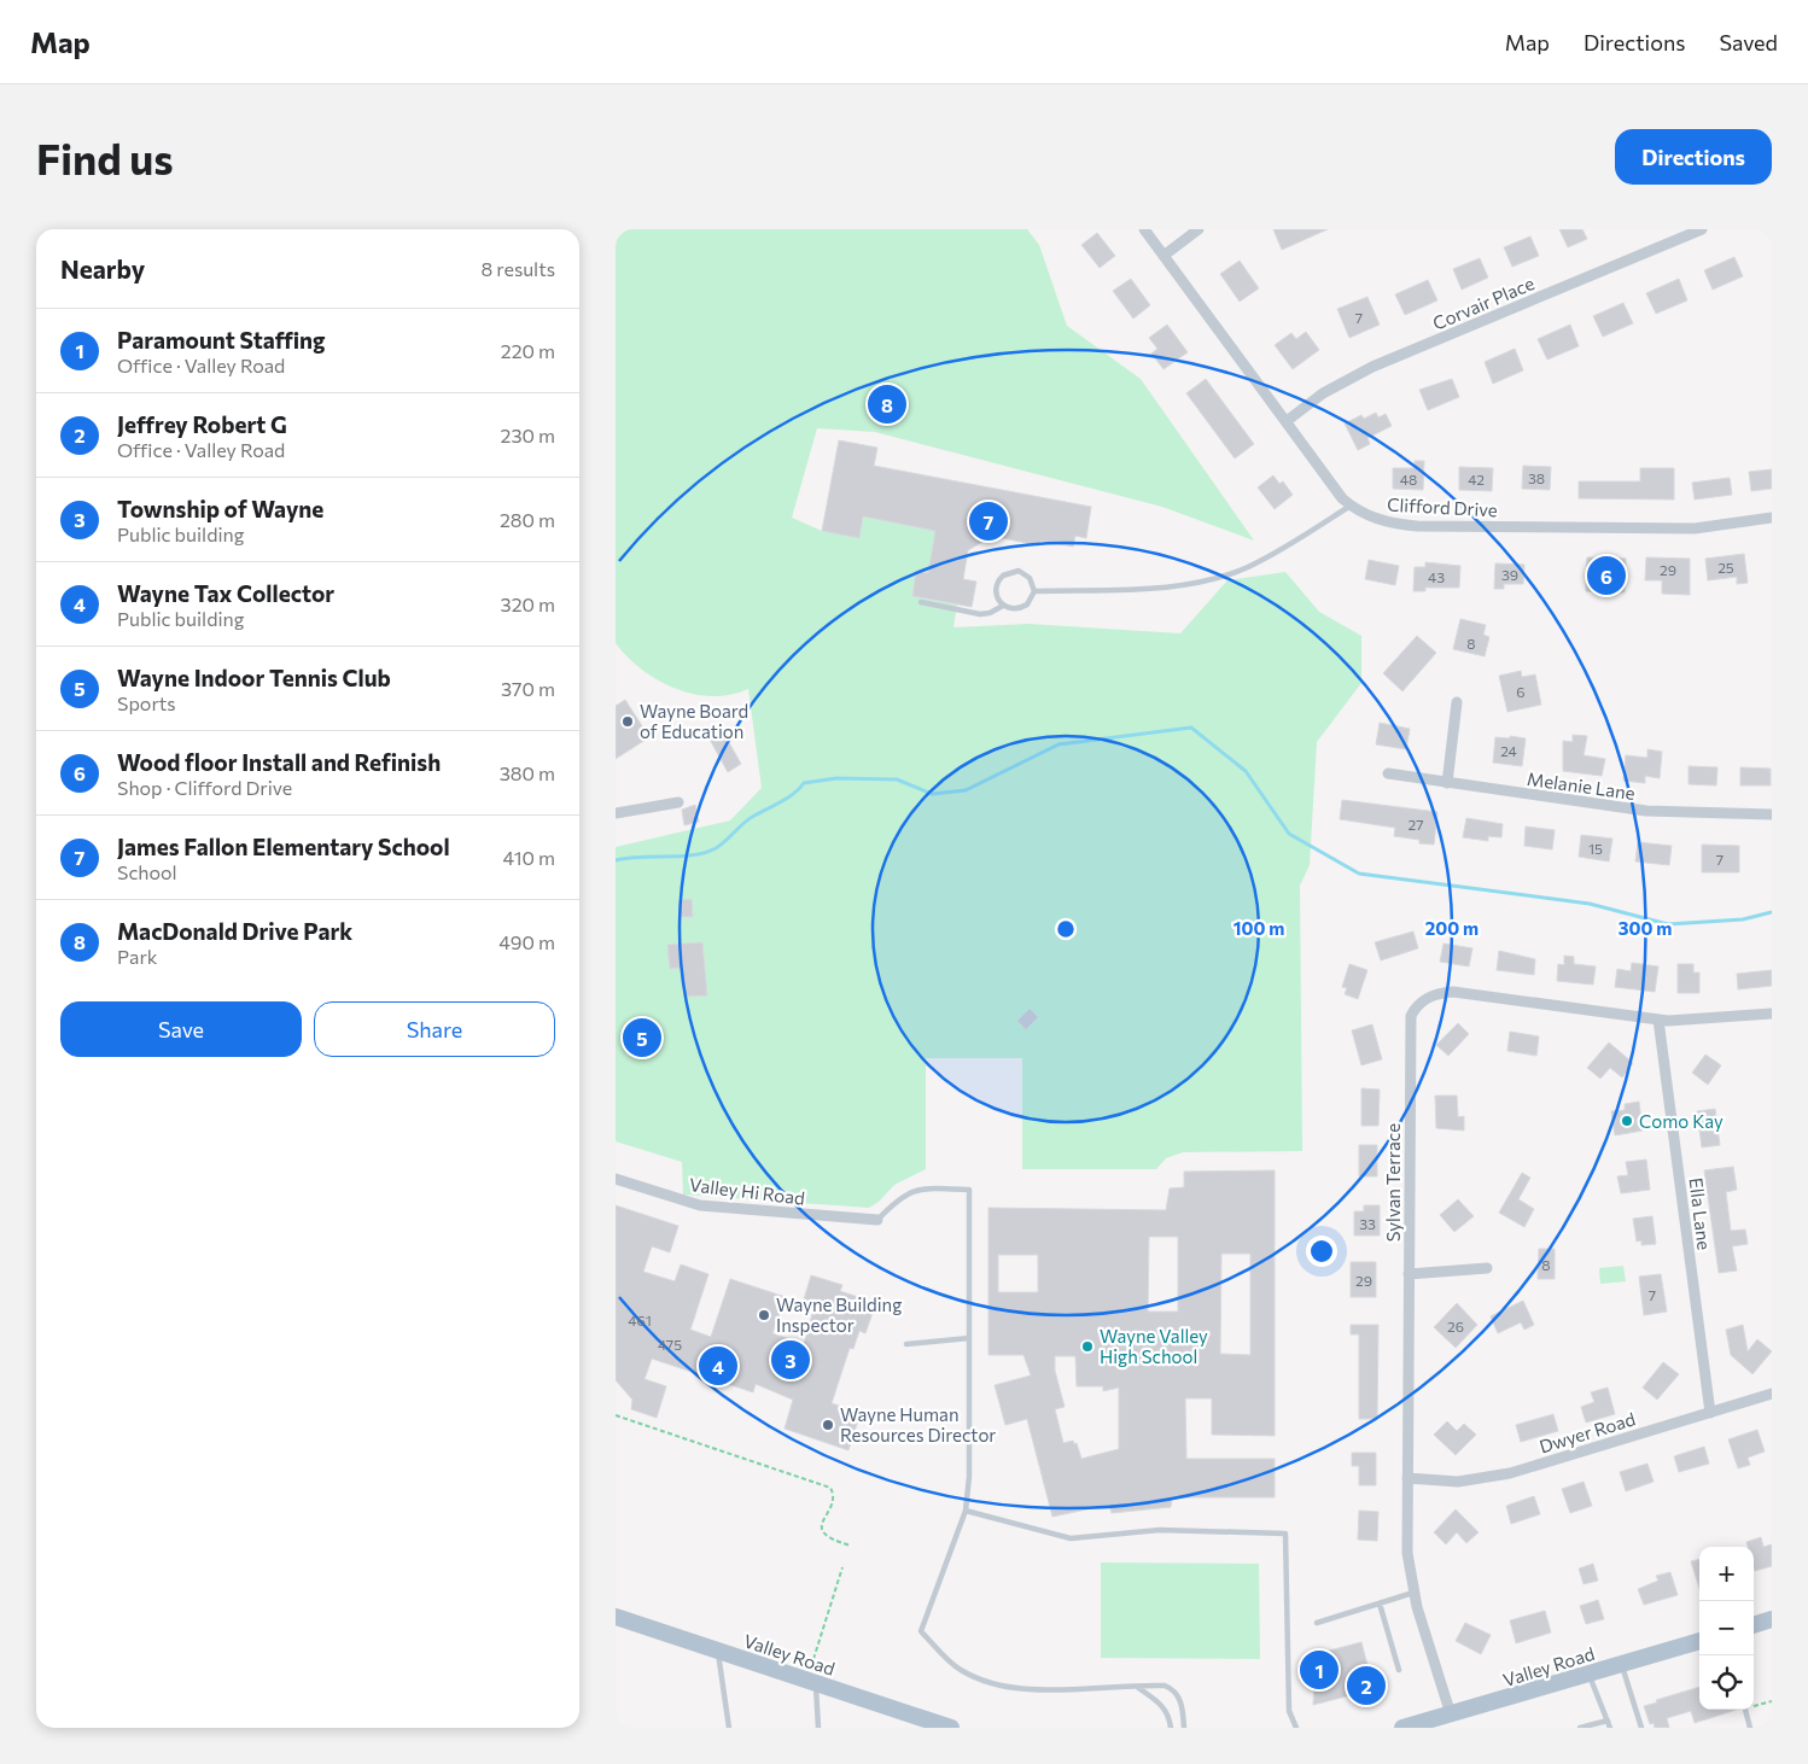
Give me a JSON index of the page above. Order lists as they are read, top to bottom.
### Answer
{
  "streets": {
    "main road": ["Valley Road"],
    "street": [
      "Corvair Place",
      "Clifford Drive",
      "Melanie Lane",
      "Sylvan Terrace",
      "Valley Hi Road",
      "Ella Lane",
      "Dwyer Road"
    ]
  },
  "crossings": [
    ["Corvair Place", "Clifford Drive"],
    ["Sylvan Terrace", "Ella Lane"],
    ["Sylvan Terrace", "Dwyer Road"],
    ["Sylvan Terrace", "Valley Road"],
    ["Ella Lane", "Dwyer Road"]
  ],
  "places": [
    "Wayne Board of Education",
    "Como Kay",
    "Wayne Building Inspector",
    "Wayne Valley High School",
    "Wayne Human Resources Director"
  ],
  "house_numbers": [
    "7",
    "38",
    "48",
    "42",
    "25",
    "29",
    "39",
    "43",
    "8",
    "6",
    "24",
    "27",
    "15",
    "7",
    "33",
    "8",
    "29",
    "7",
    "461",
    "26",
    "475"
  ],
  "page": {
    "header": "Map",
    "nav": ["Map", "Directions", "Saved"],
    "buttons": [
      "Directions",
      ["Save", "Share"]
    ],
    "title": "Find us",
    "heading": ["Nearby", "8 results"],
    "list": [
      {
        "mark": "1",
        "name": "Paramount Staffing",
        "note": "Office · Valley Road",
        "value": "220 m"
      },
      {
        "mark": "2",
        "name": "Jeffrey Robert G",
        "note": "Office · Valley Road",
        "value": "230 m"
      },
      {
        "mark": "3",
        "name": "Township of Wayne",
        "note": "Public building",
        "value": "280 m"
      },
      {
        "mark": "4",
        "name": "Wayne Tax Collector",
        "note": "Public building",
        "value": "320 m"
      },
      {
        "mark": "5",
        "name": "Wayne Indoor Tennis Club",
        "note": "Sports",
        "value": "370 m"
      },
      {
        "mark": "6",
        "name": "Wood floor Install and Refinish",
        "note": "Shop · Clifford Drive",
        "value": "380 m"
      },
      {
        "mark": "7",
        "name": "James Fallon Elementary School",
        "note": "School",
        "value": "410 m"
      },
      {
        "mark": "8",
        "name": "MacDonald Drive Park",
        "note": "Park",
        "value": "490 m"
      }
    ],
    "pins": [
      "8",
      "7",
      "6",
      "5",
      "3",
      "4",
      "1",
      "2"
    ],
    "map_buttons": ["+", "−"]
  },
  "rings": ["100 m", "200 m", "300 m"]
}
